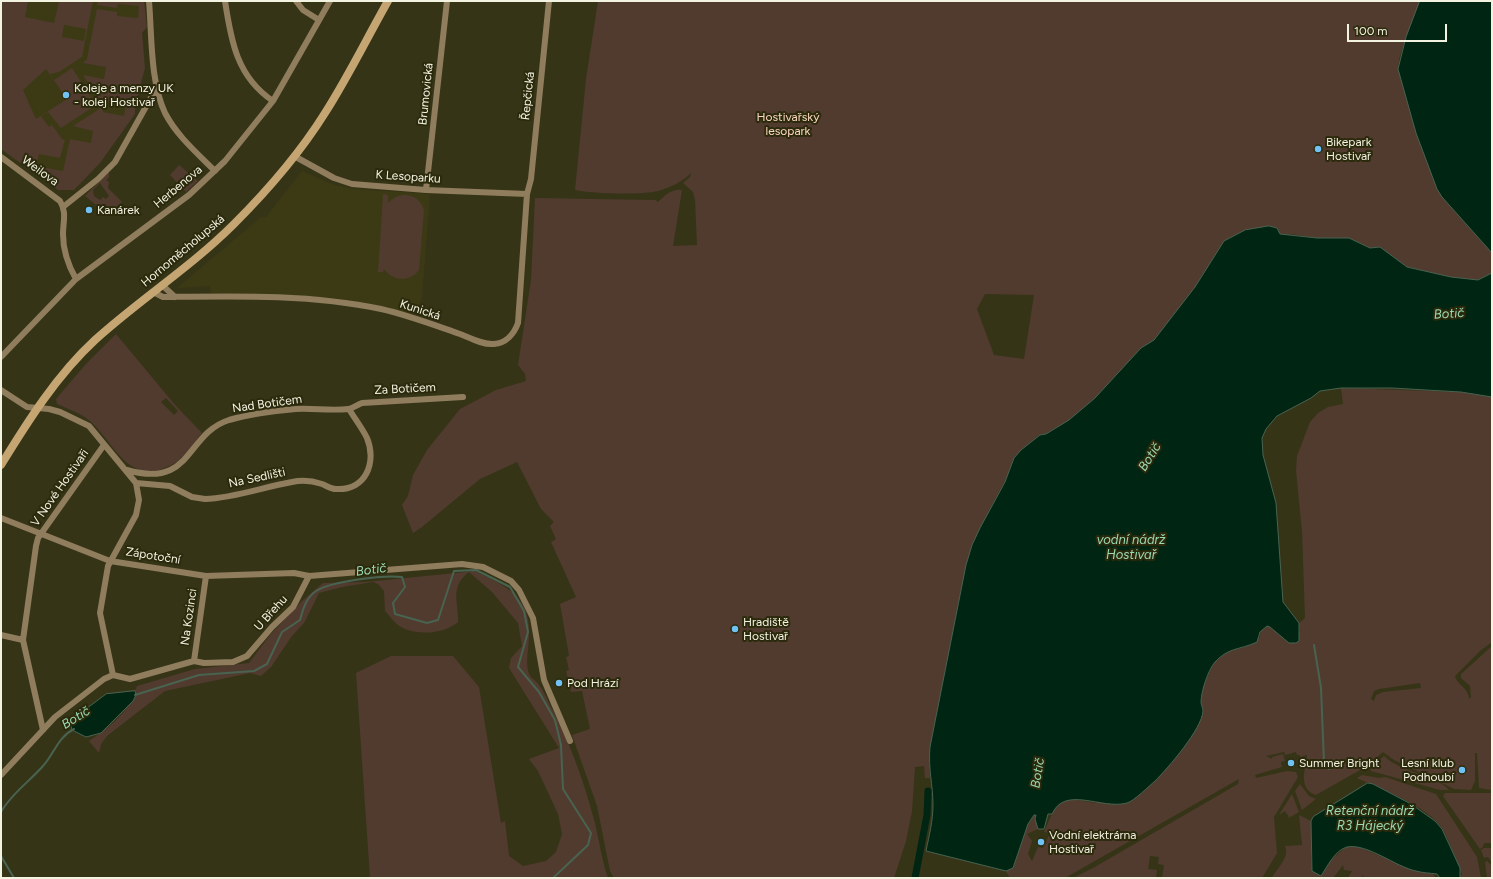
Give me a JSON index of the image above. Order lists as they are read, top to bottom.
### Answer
{
  "streets": {
    "street": [
      "Brumovická",
      "Řepčická",
      "Weilova",
      "K Lesoparku",
      "Herbenova",
      "Hornoměcholupská",
      "Kunická",
      "Za Botičem",
      "Nad Botičem",
      "Na Sedlišti",
      "V Nové Hostivaři",
      "Zápotoční",
      "U Břehu",
      "Na Kozinci"
    ]
  },
  "crossings": [
    ["Brumovická", "K Lesoparku"],
    ["Řepčická", "K Lesoparku"],
    ["Řepčická", "Kunická"],
    ["K Lesoparku", "Hornoměcholupská"],
    ["K Lesoparku", "Kunická"],
    ["Hornoměcholupská", "Kunická"],
    ["Za Botičem", "Nad Botičem"],
    ["Za Botičem", "Na Sedlišti"],
    ["Nad Botičem", "Na Sedlišti"],
    ["V Nové Hostivaři", "Zápotoční"],
    ["Zápotoční", "U Břehu"],
    ["Zápotoční", "Na Kozinci"],
    ["U Břehu", "Na Kozinci"]
  ],
  "water": ["Botič", "vodní nádrž Hostivař", "Retenční nádrž R3 Hájecký"],
  "parks": ["Hostivařský lesopark"],
  "places": [
    "Koleje a menzy UK - kolej Hostivař",
    "Bikepark Hostivař",
    "Kanárek",
    "Hradiště Hostivař",
    "Pod Hrází",
    "Summer Bright",
    "Lesní klub Podhoubí",
    "Vodní elektrárna Hostivař"
  ],
  "scale_bar": "100 m"
}
